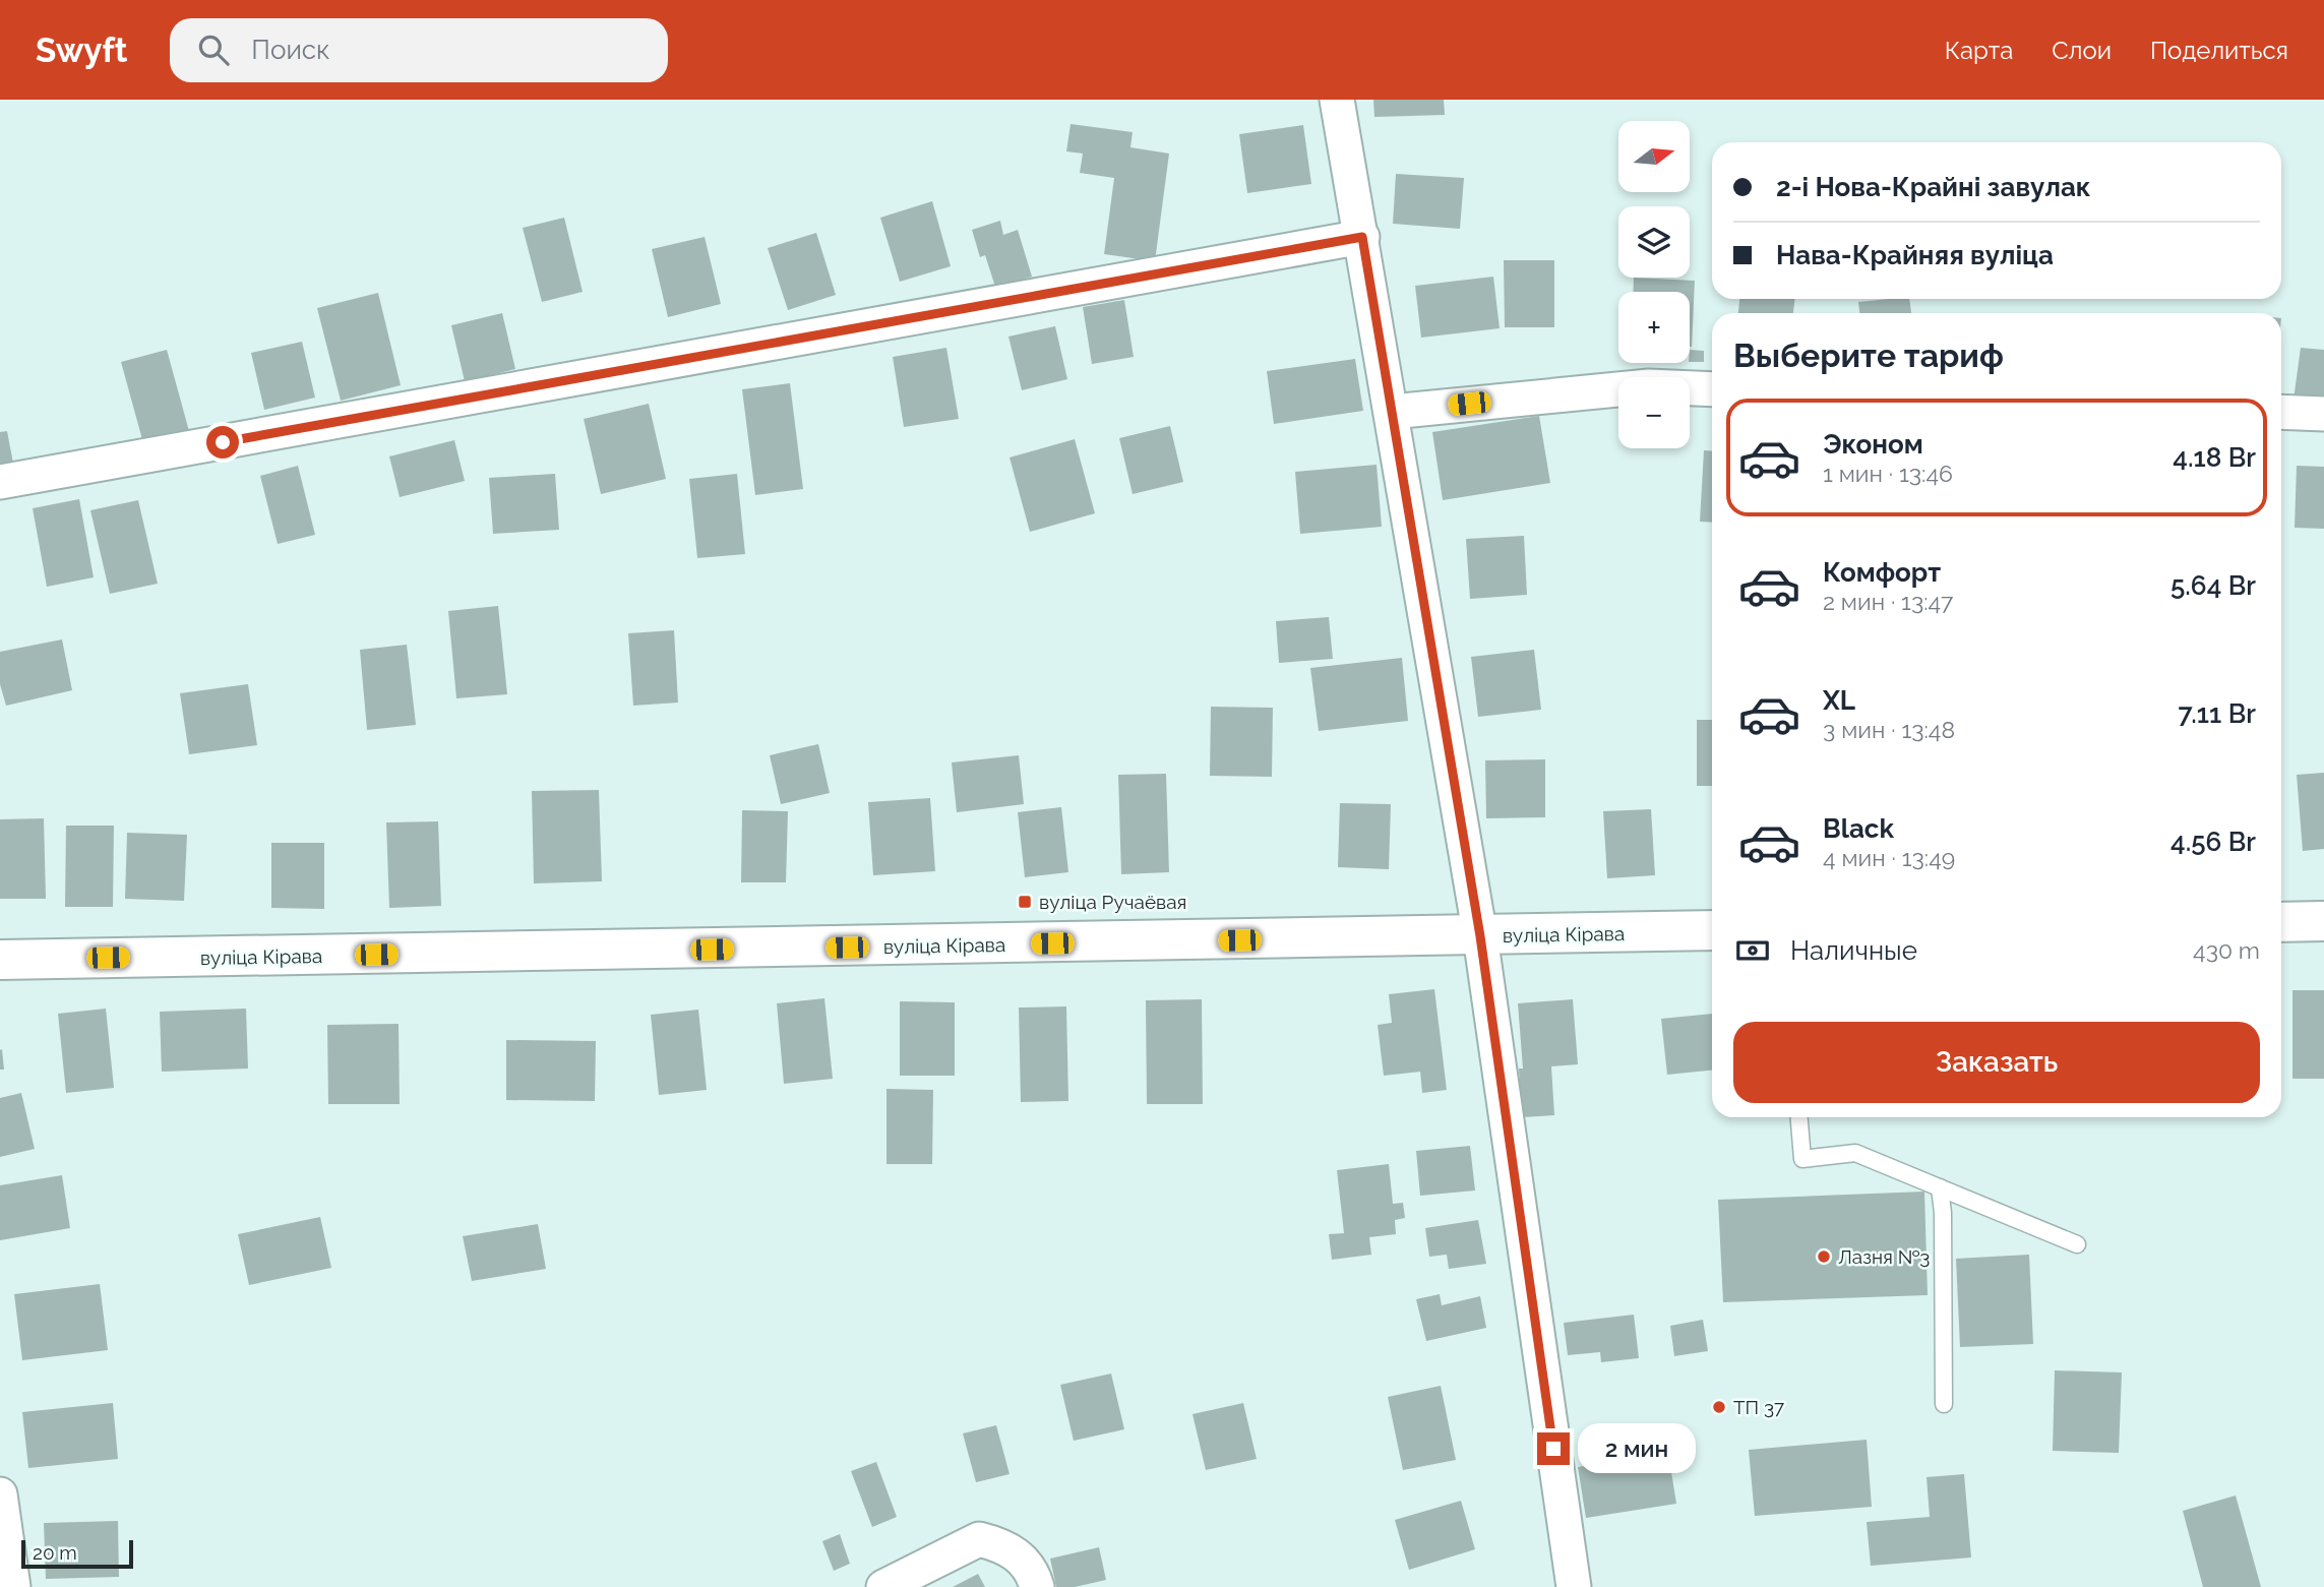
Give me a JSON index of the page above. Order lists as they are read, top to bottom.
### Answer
{
  "streets": {
    "main road": ["вуліца Кірава"]
  },
  "places": {
    "transit": ["вуліца Ручаёвая"],
    "other": ["Лазня №3", "ТП 37"]
  },
  "scale_bar": "20 m",
  "north": "right",
  "page": {
    "header": "Swyft",
    "search": "Поиск",
    "nav": ["Карта", "Слои", "Поделиться"],
    "map_buttons": ["+", "−"],
    "banner": ["2-і Нова-Крайні завулак", "Нава-Крайняя вуліца"],
    "heading": "Выберите тариф",
    "list": [
      {
        "name": "Эконом",
        "note": "1 мин · 13:46",
        "value": "4.18 Br"
      },
      {
        "name": "Комфорт",
        "note": "2 мин · 13:47",
        "value": "5.64 Br"
      },
      {
        "name": "XL",
        "note": "3 мин · 13:48",
        "value": "7.11 Br"
      },
      {
        "name": "Black",
        "note": "4 мин · 13:49",
        "value": "4.56 Br"
      }
    ],
    "pay": ["Наличные", "430 m"],
    "buttons": "Заказать",
    "bubble": "2 мин",
    "scale": "20 m"
  }
}
